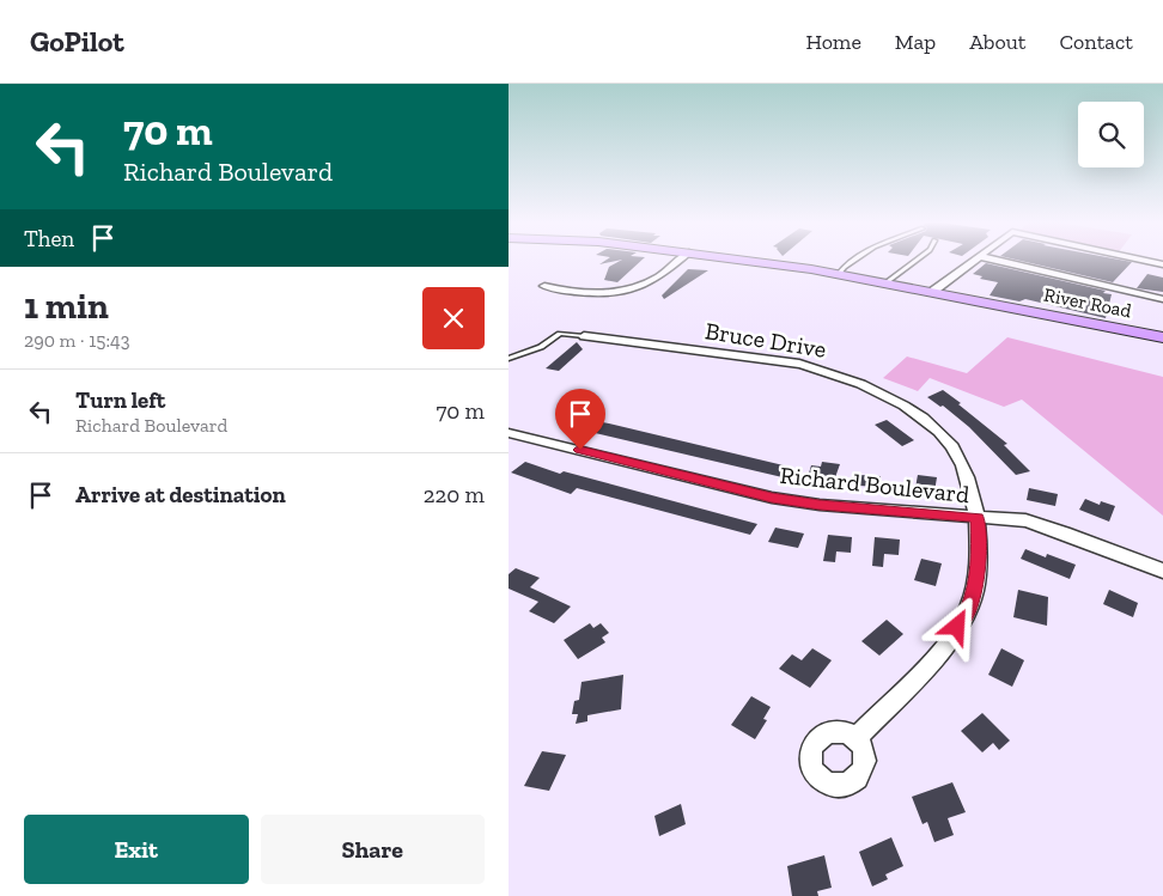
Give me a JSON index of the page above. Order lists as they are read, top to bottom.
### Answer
{
  "streets": {
    "main road": ["River Road"],
    "street": ["Bruce Drive", "Richard Boulevard"]
  },
  "crossings": [
    ["Bruce Drive", "Richard Boulevard"]
  ],
  "page": {
    "header": "GoPilot",
    "nav": [
      "Home",
      "Map",
      "About",
      "Contact"
    ],
    "turn": ["70 m", "Richard Boulevard"],
    "then": "Then",
    "heading": ["1 min", "290 m · 15:43"],
    "list": [
      {
        "name": "Turn left",
        "note": "Richard Boulevard",
        "value": "70 m"
      },
      {
        "name": "Arrive at destination",
        "value": "220 m"
      }
    ],
    "buttons": ["Exit", "Share"]
  }
}
